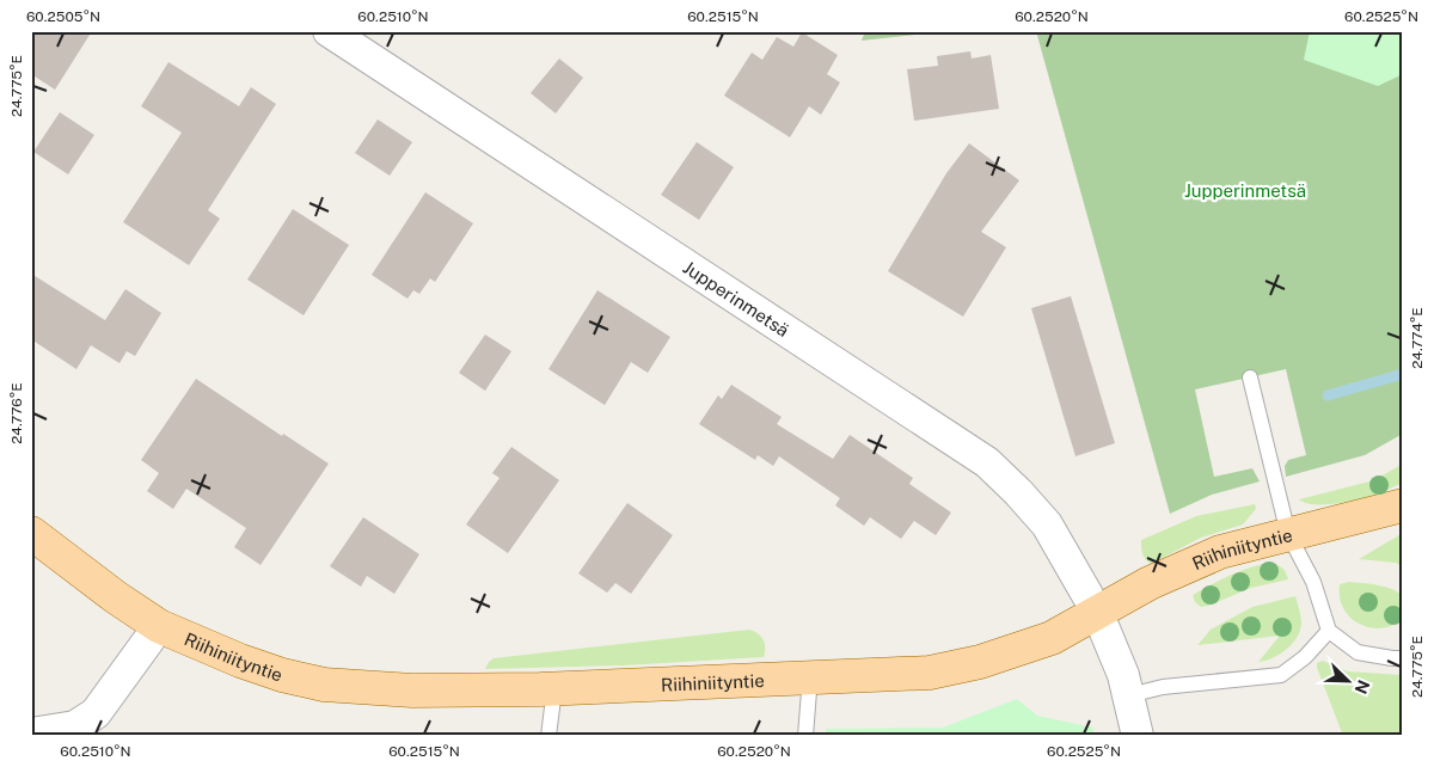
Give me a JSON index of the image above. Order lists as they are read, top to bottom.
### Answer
{
  "streets": {
    "main road": ["Riihiniityntie"],
    "street": ["Jupperinmetsä"]
  },
  "crossings": [
    ["Jupperinmetsä", "Riihiniityntie"]
  ],
  "parks": ["Jupperinmetsä"],
  "north": "bottom right",
  "coordinates": [
    "60.2505°N",
    "60.2510°N",
    "60.2515°N",
    "60.2520°N",
    "60.2525°N",
    "24.775°E",
    "24.774°E",
    "24.776°E"
  ]
}
